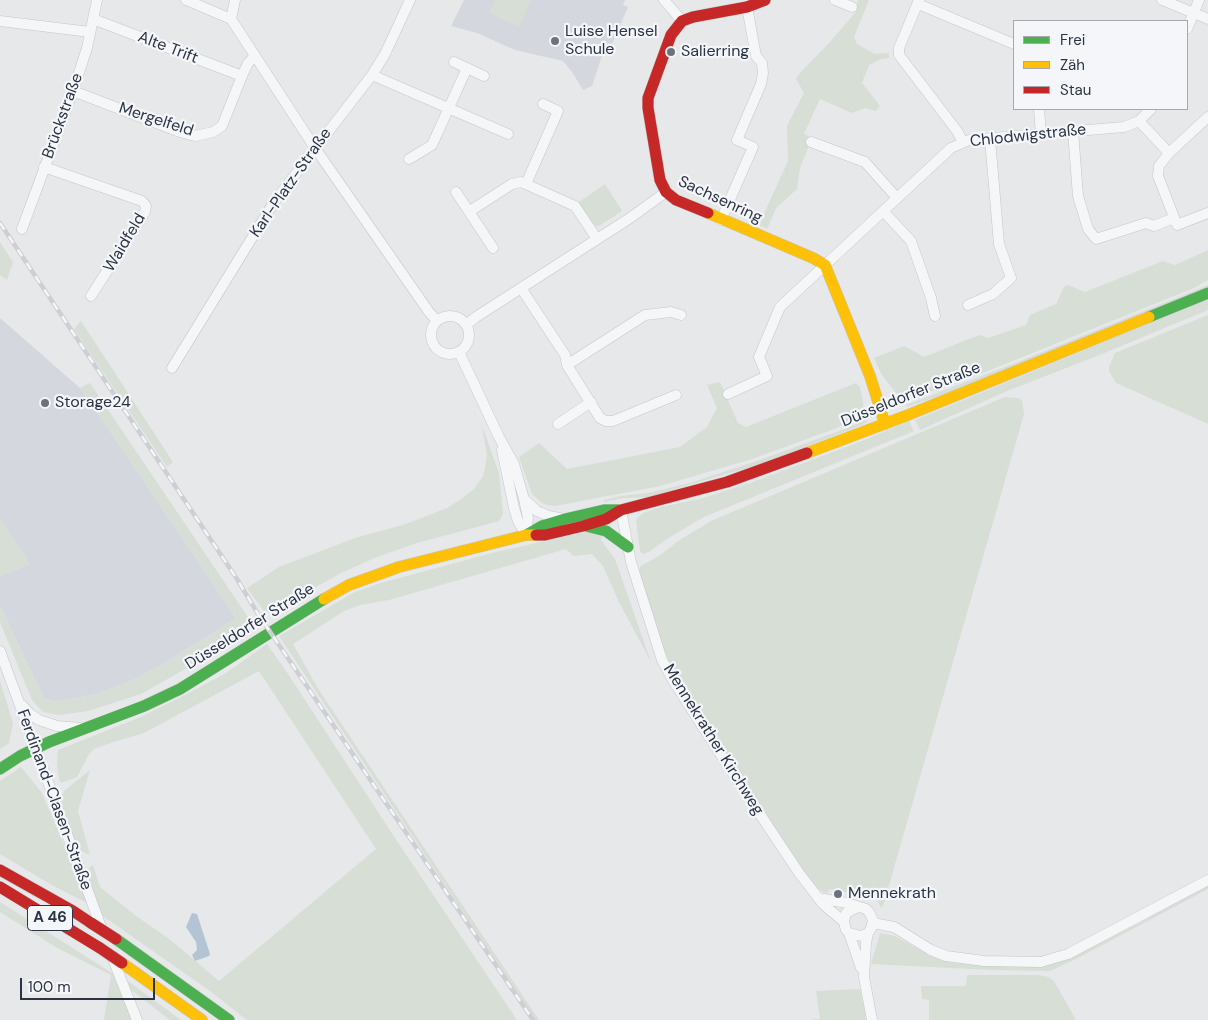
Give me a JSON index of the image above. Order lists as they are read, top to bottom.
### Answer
{
  "streets": {
    "main road": ["Sachsenring", "Düsseldorfer Straße", "A 46"],
    "street": [
      "Alte Trift",
      "Brückstraße",
      "Mergelfeld",
      "Chlodwigstraße",
      "Karl-Platz-Straße",
      "Waidfeld",
      "Mennekrather Kirchweg",
      "Ferdinand-Clasen-Straße"
    ]
  },
  "crossings": [
    ["Alte Trift", "Brückstraße"],
    ["Alte Trift", "Mergelfeld"],
    ["Brückstraße", "Mergelfeld"],
    ["Brückstraße", "Waidfeld"],
    ["Chlodwigstraße", "Sachsenring"],
    ["Düsseldorfer Straße", "Mennekrather Kirchweg"],
    ["Düsseldorfer Straße", "Ferdinand-Clasen-Straße"]
  ],
  "places": [
    "Luise Hensel Schule",
    "Salierring",
    "Storage24",
    "Mennekrath"
  ],
  "legend": ["Frei", "Zäh", "Stau"],
  "scale_bar": "100 m"
}
